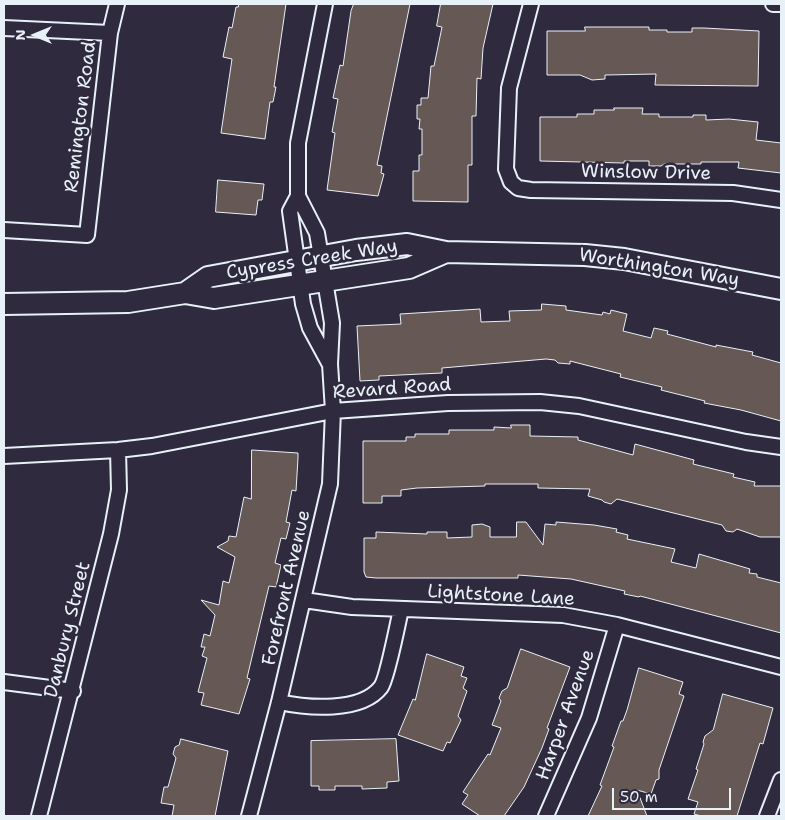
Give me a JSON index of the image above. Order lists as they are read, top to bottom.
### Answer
{
  "streets": {
    "street": [
      "Remington Road",
      "Winslow Drive",
      "Cypress Creek Way",
      "Worthington Way",
      "Revard Road",
      "Forefront Avenue",
      "Lightstone Lane",
      "Danbury Street",
      "Harper Avenue"
    ]
  },
  "crossings": [
    ["Cypress Creek Way", "Worthington Way"],
    ["Cypress Creek Way", "Forefront Avenue"],
    ["Revard Road", "Forefront Avenue"],
    ["Revard Road", "Danbury Street"],
    ["Forefront Avenue", "Lightstone Lane"],
    ["Lightstone Lane", "Harper Avenue"]
  ],
  "scale_bar": "50 m",
  "north": "left"
}
